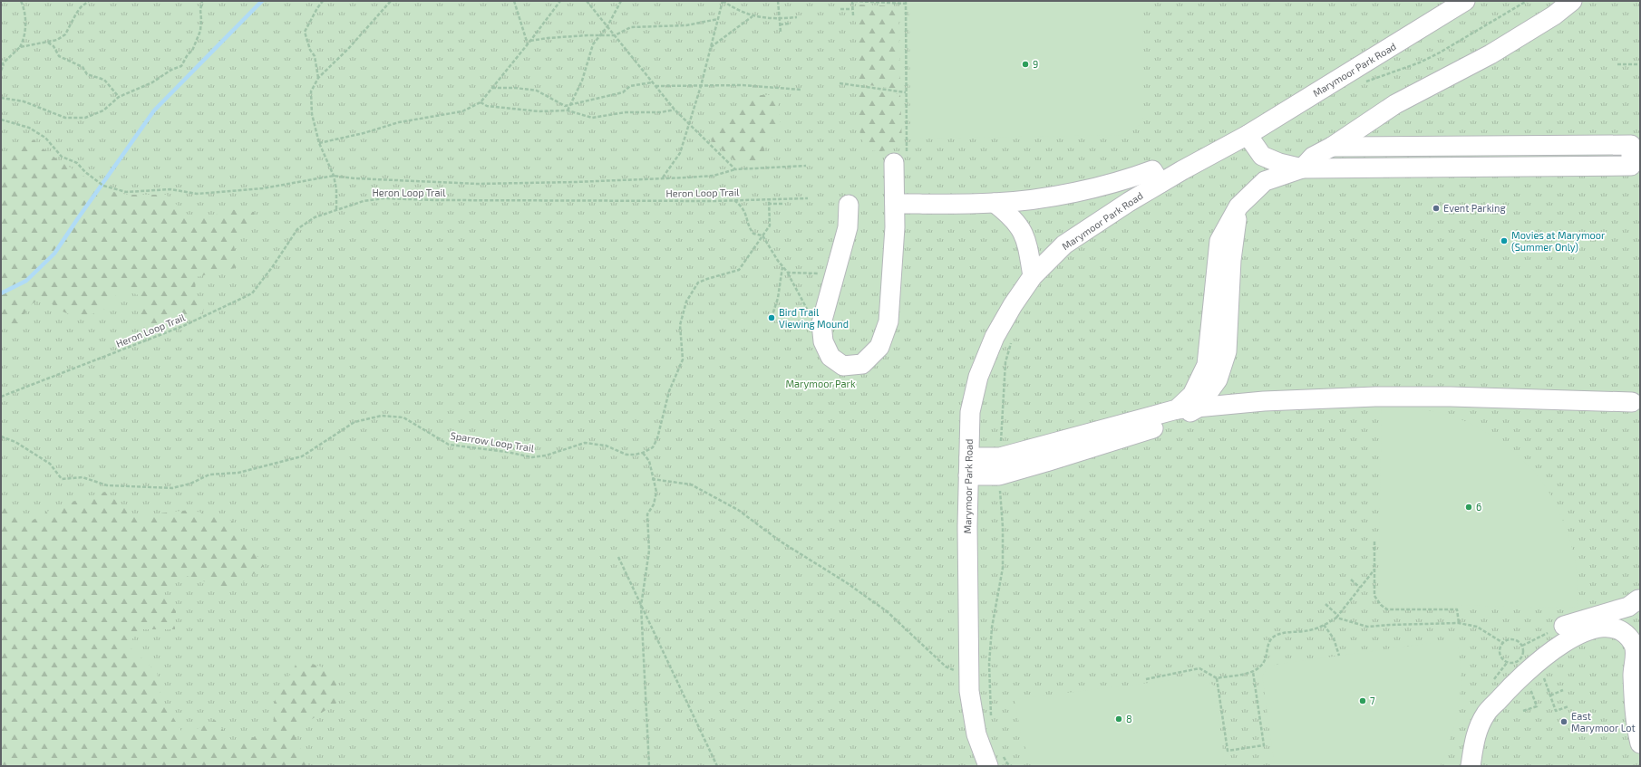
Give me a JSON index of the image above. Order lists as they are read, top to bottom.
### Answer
{
  "streets": {
    "street": ["Marymoor Park Road"],
    "path": ["Heron Loop Trail", "Sparrow Loop Trail"]
  },
  "parks": ["Marymoor Park"],
  "places": [
    "9",
    "Event Parking",
    "Movies at Marymoor (Summer Only)",
    "Bird Trail Viewing Mound",
    "6",
    "7",
    "8",
    "East Marymoor Lot"
  ]
}
